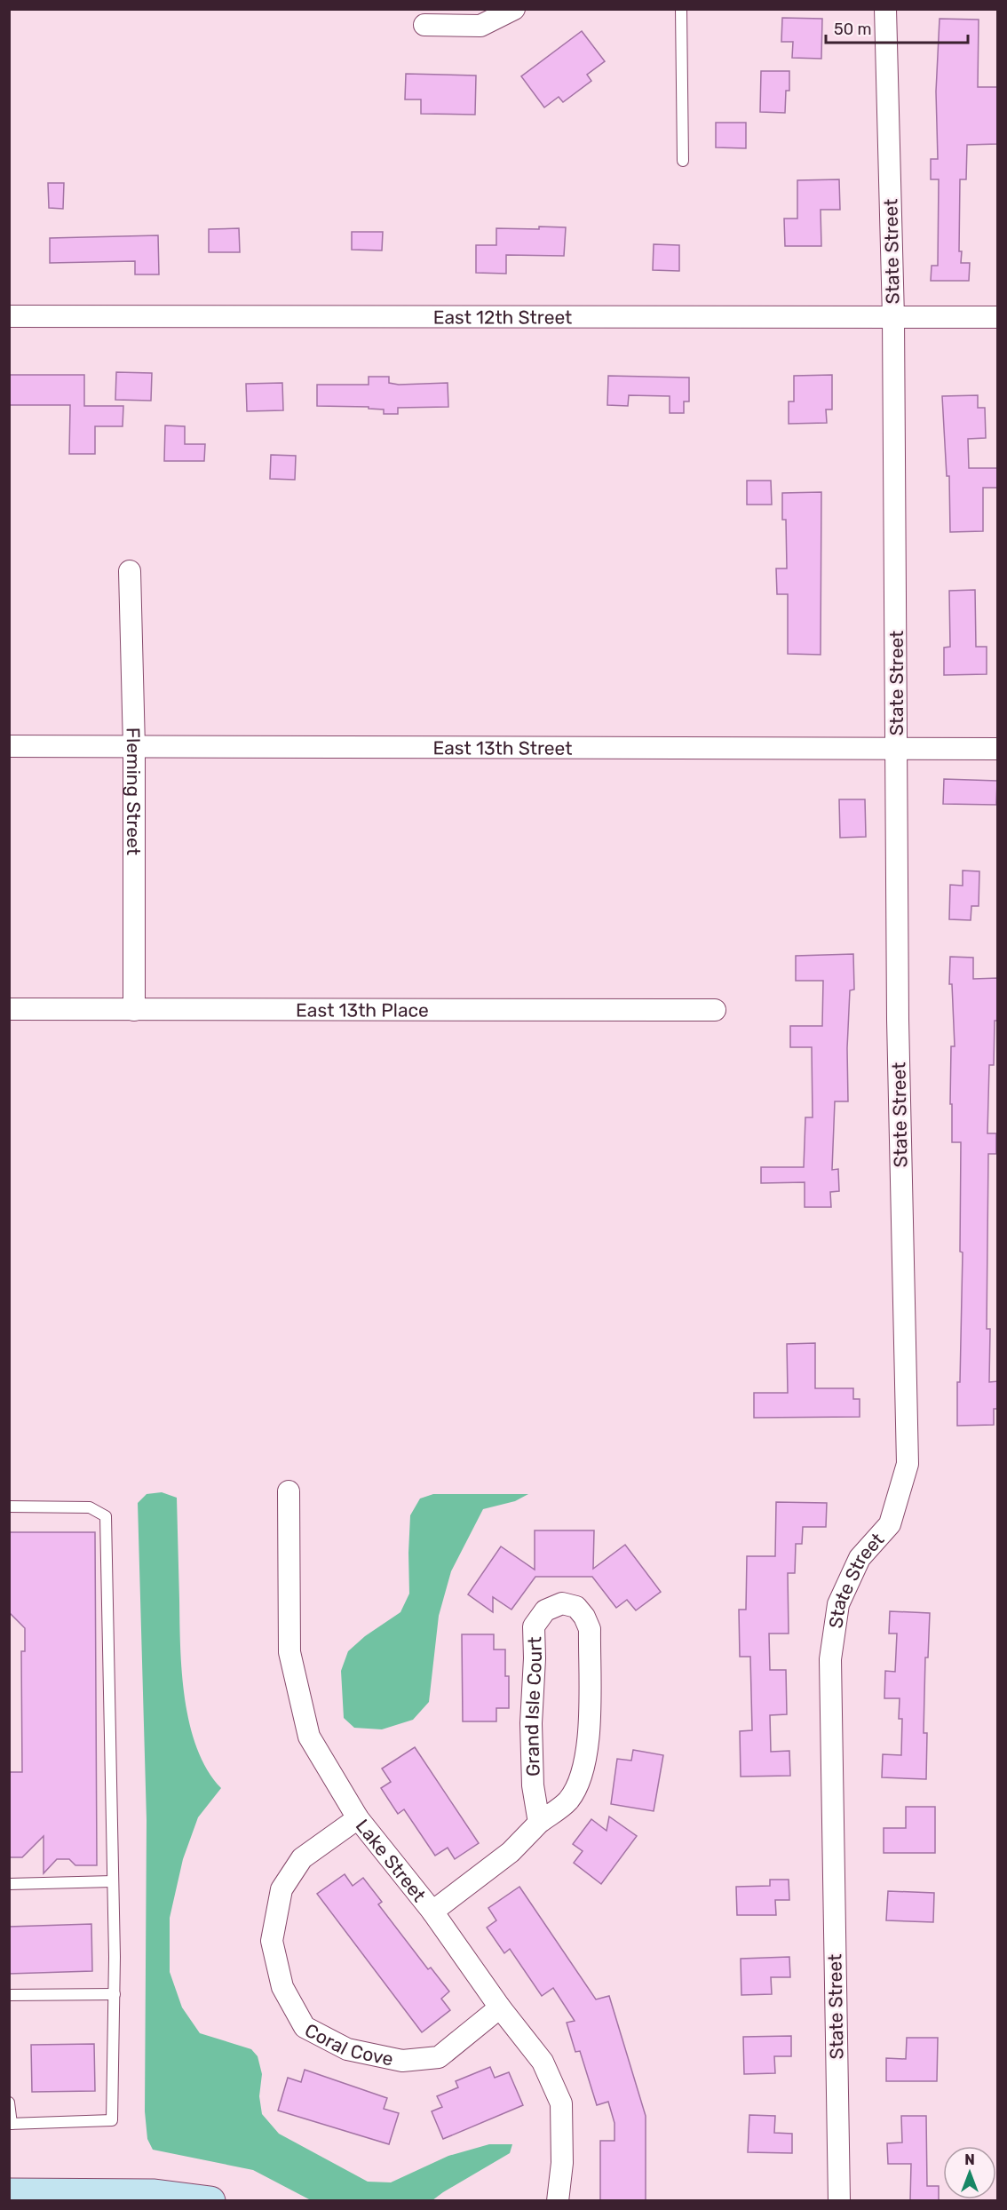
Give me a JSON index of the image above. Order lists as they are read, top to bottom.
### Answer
{
  "streets": {
    "street": [
      "State Street",
      "East 12th Street",
      "East 13th Street",
      "Fleming Street",
      "East 13th Place",
      "Grand Isle Court",
      "Lake Street",
      "Coral Cove"
    ]
  },
  "crossings": [
    ["State Street", "East 12th Street"],
    ["State Street", "East 13th Street"],
    ["East 13th Street", "Fleming Street"],
    ["Fleming Street", "East 13th Place"],
    ["Grand Isle Court", "Lake Street"],
    ["Lake Street", "Coral Cove"]
  ],
  "scale_bar": "50 m",
  "north": "top"
}
